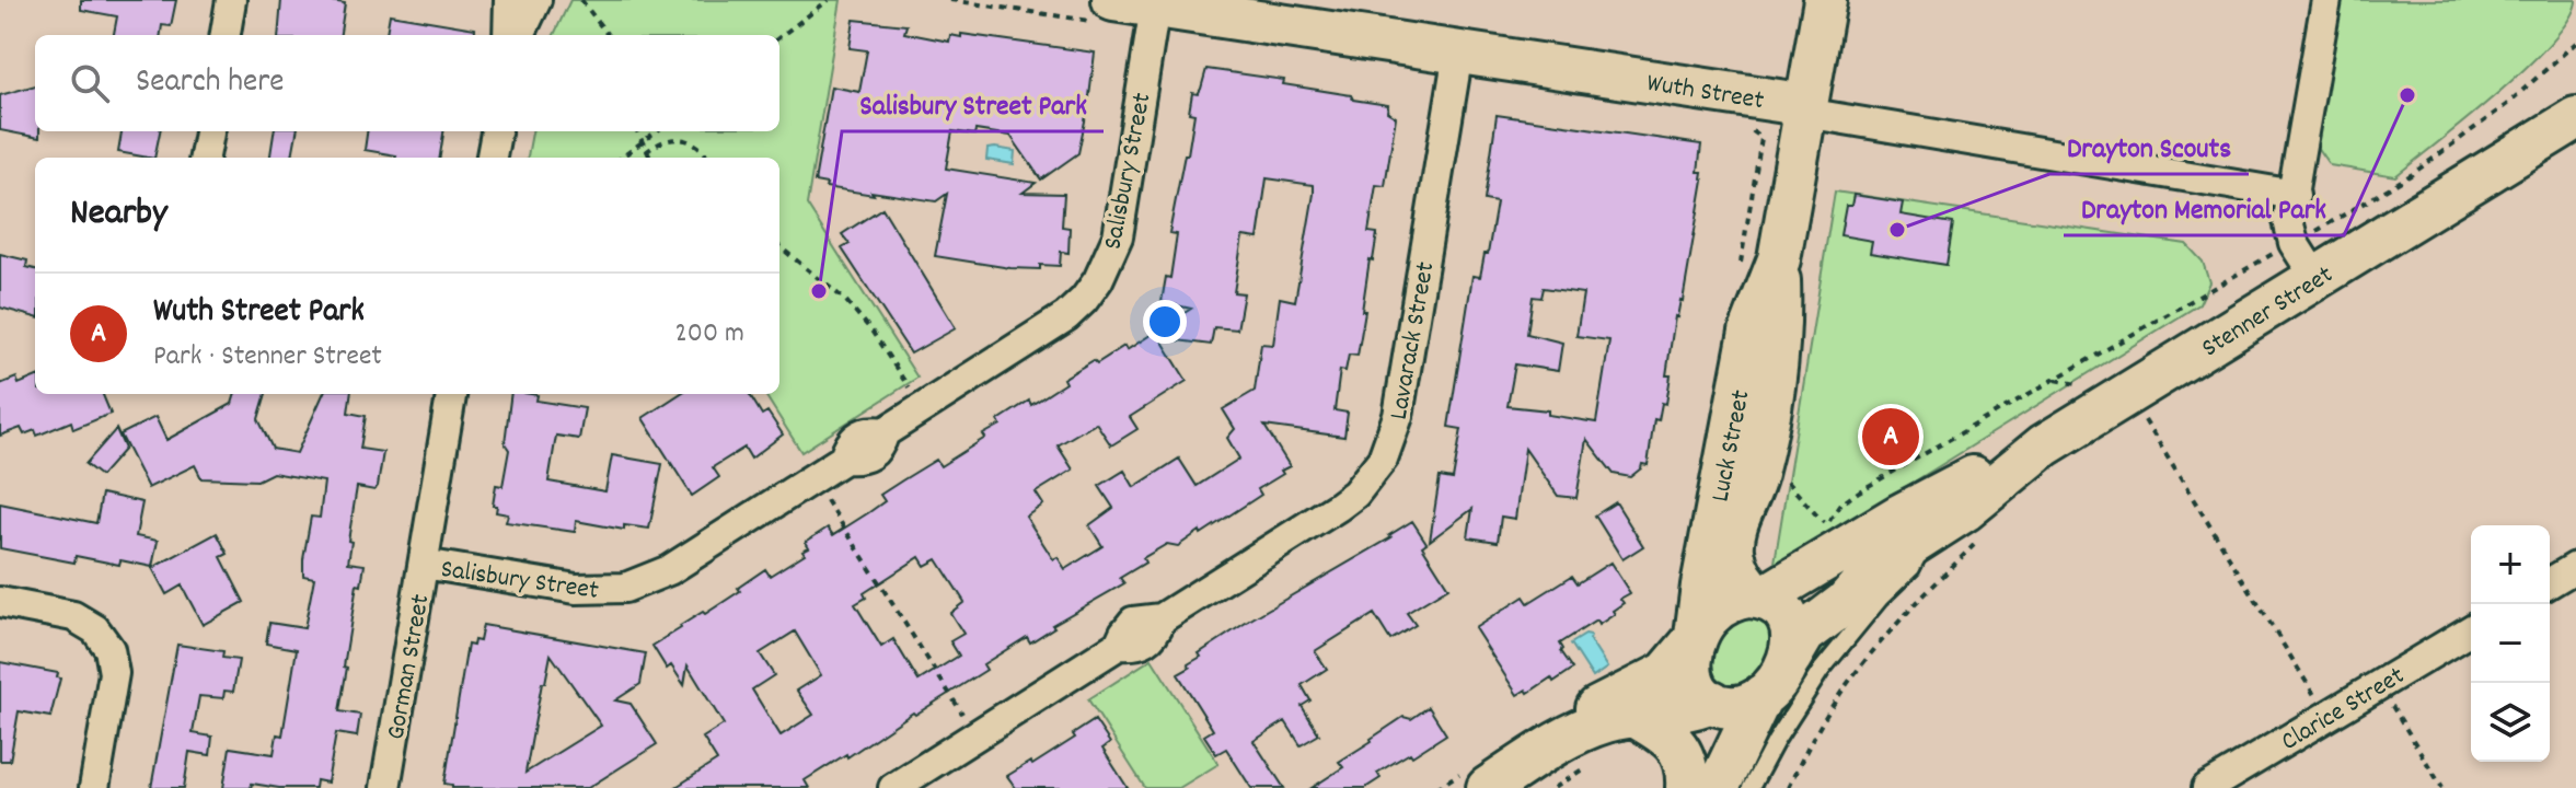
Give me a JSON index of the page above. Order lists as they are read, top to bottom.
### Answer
{
  "streets": {
    "main road": ["Wuth Street", "Stenner Street", "Luck Street"],
    "street": [
      "Salisbury Street",
      "Lavarack Street",
      "Gorman Street",
      "Clarice Street"
    ]
  },
  "crossings": [
    ["Wuth Street", "Salisbury Street"],
    ["Wuth Street", "Lavarack Street"],
    ["Wuth Street", "Luck Street"],
    ["Salisbury Street", "Gorman Street"],
    ["Stenner Street", "Luck Street"]
  ],
  "places": ["Drayton Memorial Park", "Drayton Scouts", "Salisbury Street Park"],
  "page": {
    "search": "Search here",
    "heading": "Nearby",
    "list": [
      {
        "mark": "A",
        "name": "Wuth Street Park",
        "note": "Park · Stenner Street",
        "value": "200 m"
      }
    ],
    "pins": "A",
    "map_buttons": ["+", "−"]
  }
}
